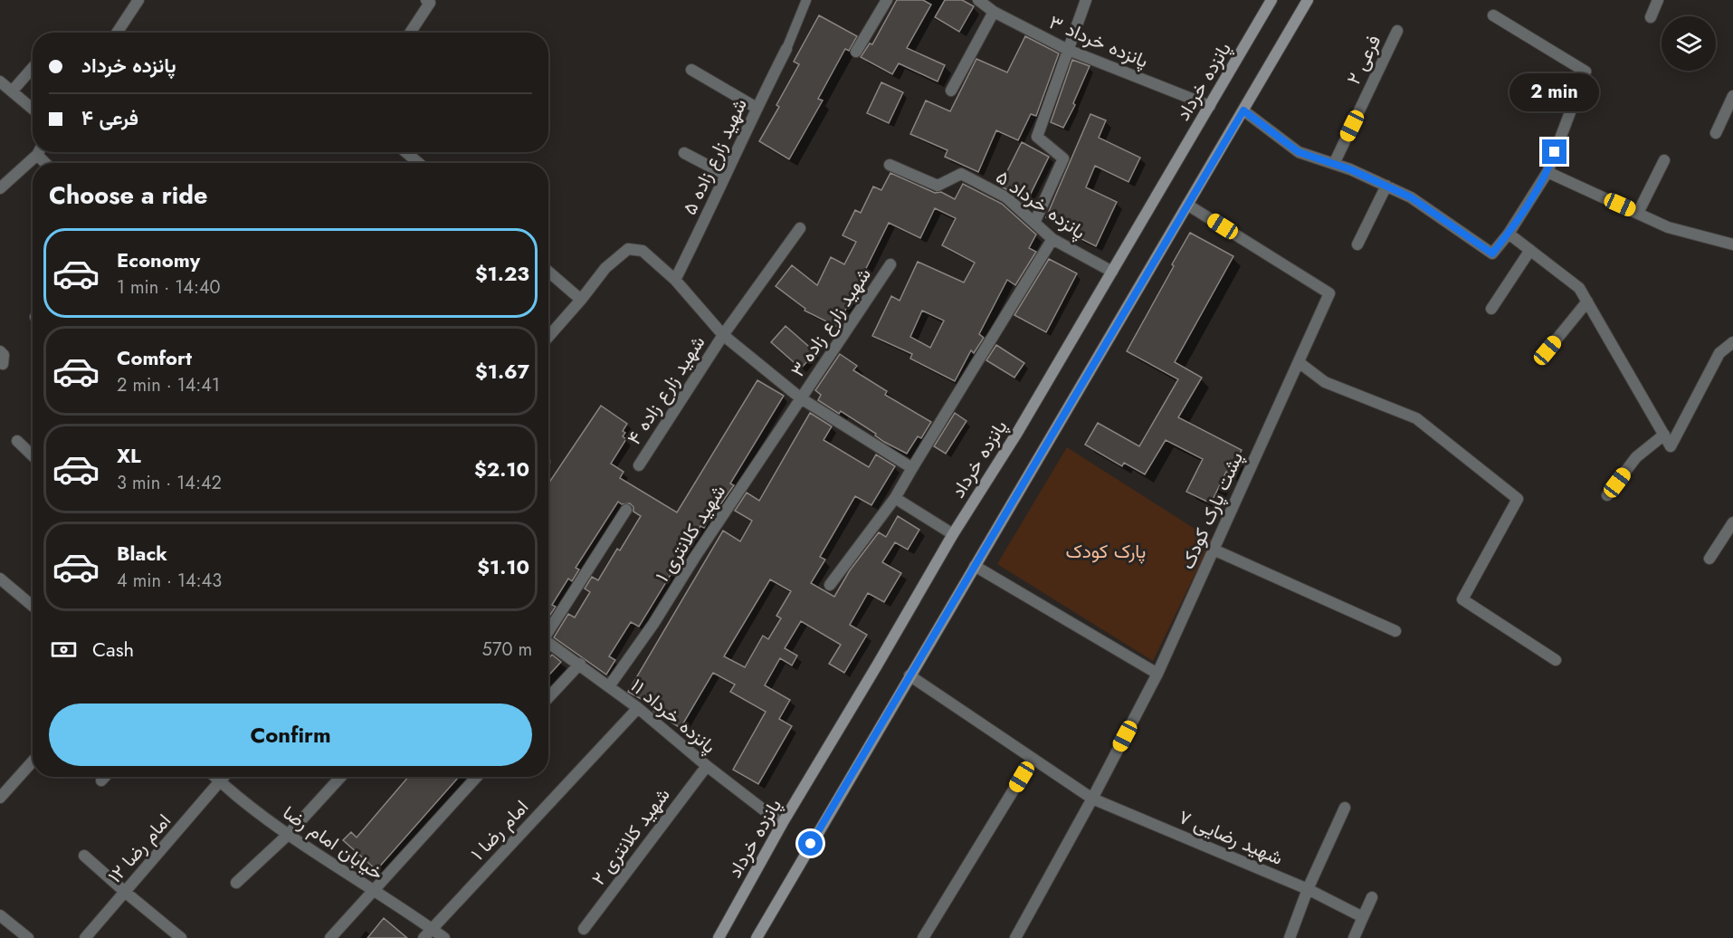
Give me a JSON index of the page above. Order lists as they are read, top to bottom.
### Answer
{
  "streets": {
    "main road": ["پانزده خرداد"],
    "street": [
      "پانزده خرداد ۳",
      "فرعی ۲",
      "شهید زارع زاده ۵",
      "پانزده خرداد ۵",
      "شهید زارع زاده ۳",
      "شهید زارع زاده ۴",
      "پشت پارک کودک",
      "شهید کلانتری ۱",
      "پانزده خرداد ۱۱",
      "امام رضا ۱",
      "شهید کلانتری ۲",
      "شهید رضایی ۷",
      "خیابان امام رضا",
      "امام رضا ۱۲"
    ]
  },
  "crossings": [
    ["پانزده خرداد ۳", "پانزده خرداد"],
    ["پانزده خرداد", "پانزده خرداد ۵"],
    ["پانزده خرداد", "پانزده خرداد ۱۱"],
    ["شهید زارع زاده ۳", "شهید کلانتری ۱"],
    ["پشت پارک کودک", "شهید رضایی ۷"],
    ["شهید کلانتری ۱", "پانزده خرداد ۱۱"],
    ["پانزده خرداد ۱۱", "امام رضا ۱"],
    ["پانزده خرداد ۱۱", "شهید کلانتری ۲"],
    ["امام رضا ۱", "خیابان امام رضا"],
    ["خیابان امام رضا", "امام رضا ۱۲"]
  ],
  "parks": ["پارک کودک"],
  "page": {
    "banner": ["پانزده خرداد", "فرعی ۴"],
    "bubble": "2 min",
    "heading": "Choose a ride",
    "list": [
      {
        "name": "Economy",
        "note": "1 min · 14:40",
        "value": "$1.23"
      },
      {
        "name": "Comfort",
        "note": "2 min · 14:41",
        "value": "$1.67"
      },
      {
        "name": "XL",
        "note": "3 min · 14:42",
        "value": "$2.10"
      },
      {
        "name": "Black",
        "note": "4 min · 14:43",
        "value": "$1.10"
      }
    ],
    "pay": ["Cash", "570 m"],
    "buttons": "Confirm"
  }
}
